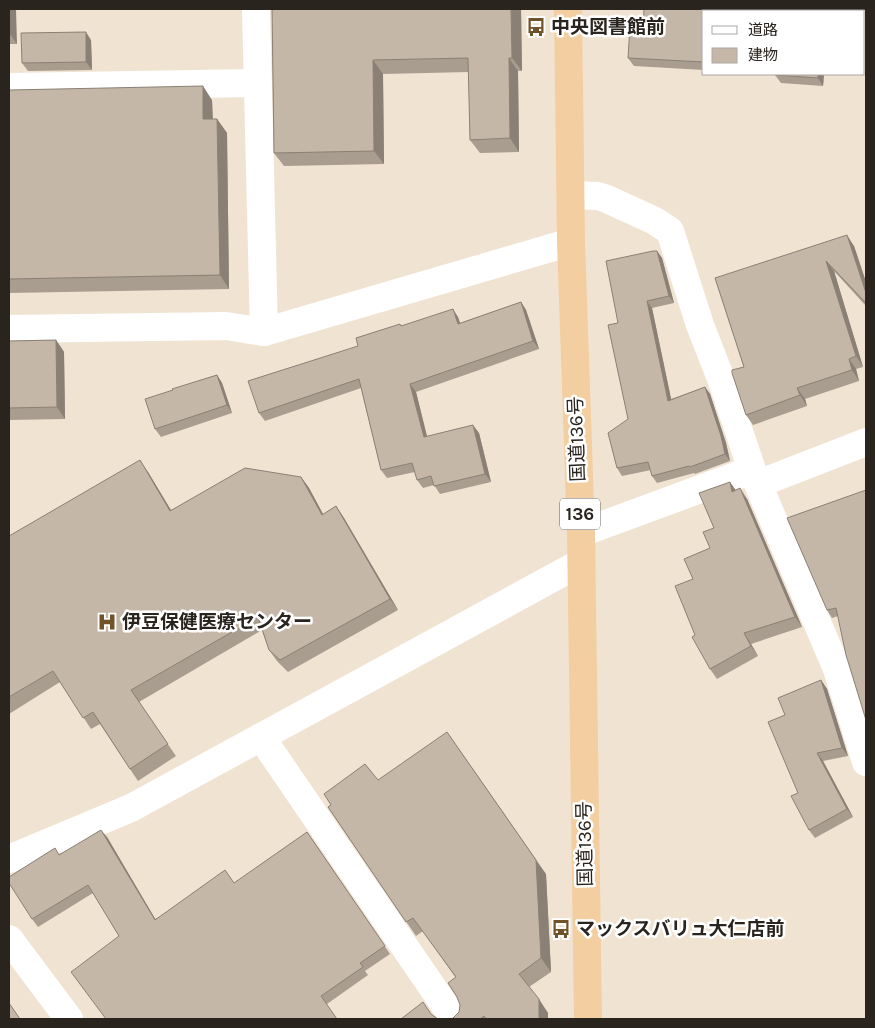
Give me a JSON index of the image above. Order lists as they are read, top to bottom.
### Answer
{
  "streets": {
    "highway": ["国道136号", "136"]
  },
  "places": {
    "bus stop": ["中央図書館前", "マックスバリュ大仁店前"],
    "hospital": ["伊豆保健医療センター"]
  },
  "legend": ["道路", "建物"]
}
